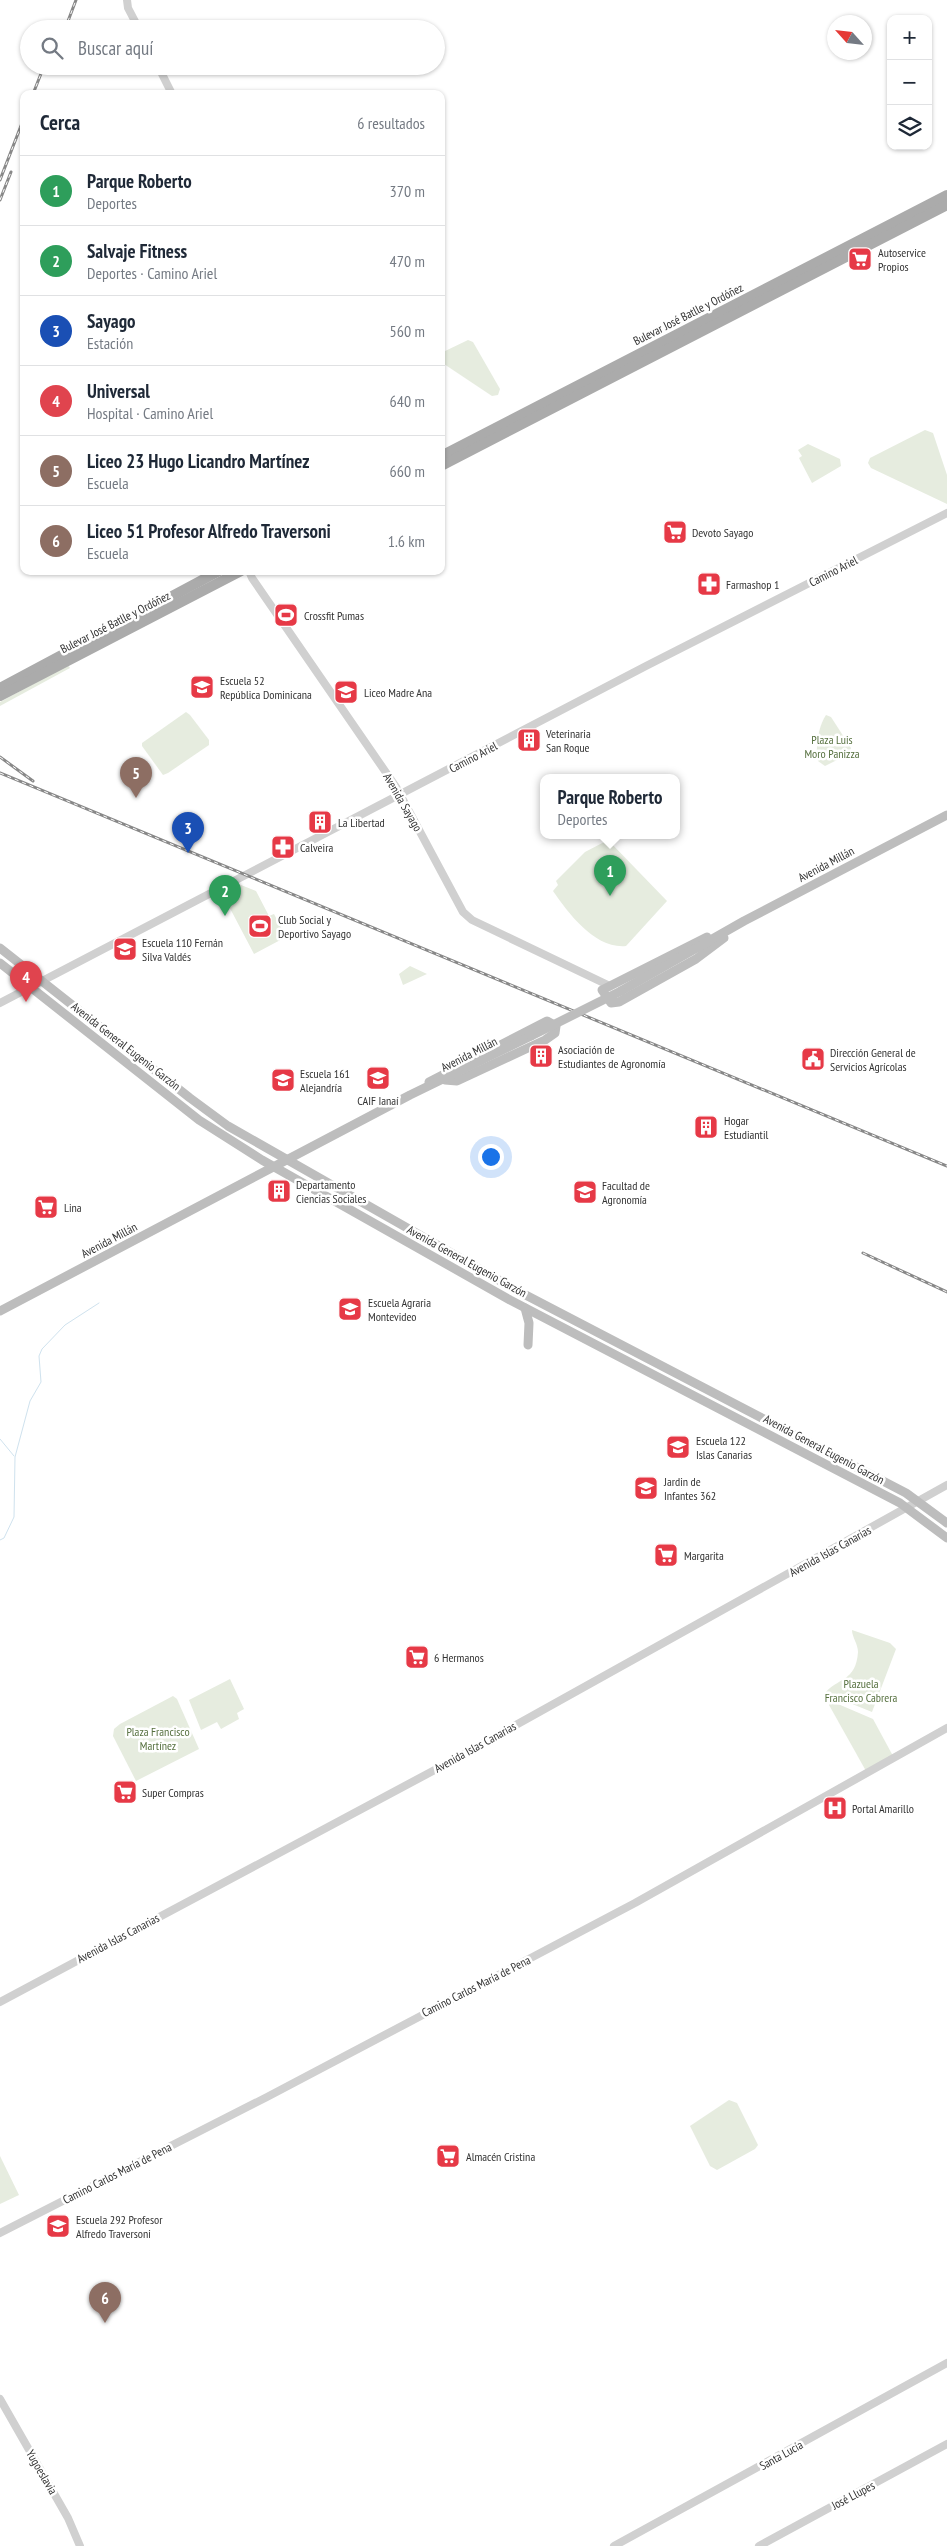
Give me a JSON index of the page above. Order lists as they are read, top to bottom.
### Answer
{
  "streets": {
    "main road": ["Bulevar José Batlle y Ordóñez", "Avenida Millán", "Avenida General Eugenio Garzón"],
    "street": [
      "Camino Ariel",
      "Avenida Sayago",
      "Avenida Islas Canarias",
      "Camino Carlos María de Pena",
      "Santa Lucía",
      "Yugoeslavia",
      "José Llupes"
    ]
  },
  "crossings": [
    ["Camino Ariel", "Avenida Sayago"],
    ["Camino Ariel", "Avenida General Eugenio Garzón"],
    ["Avenida Millán", "Avenida General Eugenio Garzón"],
    ["Avenida General Eugenio Garzón", "Avenida Islas Canarias"]
  ],
  "parks": ["Plaza Luis Moro Panizza", "Plazuela Francisco Cabrera", "Plaza Francisco Martínez"],
  "places": {
    "supermarket": [
      "Autoservice Propios",
      "Devoto Sayago",
      "Lina",
      "Margarita",
      "6 Hermanos",
      "Super Compras",
      "Almacén Cristina"
    ],
    "pharmacy": ["Farmashop 1", "Calveira"],
    "sports": ["Crossfit Pumas", "Club Social y Deportivo Sayago"],
    "school or university": [
      "Escuela 52 República Dominicana",
      "Liceo Madre Ana",
      "Escuela 110 Fernán Silva Valdés",
      "CAIF Ianaí",
      "Escuela 161 Alejandría",
      "Facultad de Agronomía",
      "Escuela Agraria Montevideo",
      "Escuela 122 Islas Canarias",
      "Jardin de Infantes 362",
      "Escuela 292 Profesor Alfredo Traversoni"
    ],
    "building": [
      "Veterinaria San Roque",
      "La Libertad",
      "Asociación de Estudiantes de Agronomía",
      "Hogar Estudiantil",
      "Departamento Ciencias Sociales"
    ],
    "public building": ["Dirección General de Servicios Agrícolas"],
    "hospital": ["Portal Amarillo"]
  },
  "north": "top left",
  "page": {
    "map_buttons": ["+", "−"],
    "search": "Buscar aquí",
    "heading": ["Cerca", "6 resultados"],
    "list": [
      {
        "mark": "1",
        "name": "Parque Roberto",
        "note": "Deportes",
        "value": "370 m"
      },
      {
        "mark": "2",
        "name": "Salvaje Fitness",
        "note": "Deportes · Camino Ariel",
        "value": "470 m"
      },
      {
        "mark": "3",
        "name": "Sayago",
        "note": "Estación",
        "value": "560 m"
      },
      {
        "mark": "4",
        "name": "Universal",
        "note": "Hospital · Camino Ariel",
        "value": "640 m"
      },
      {
        "mark": "5",
        "name": "Liceo 23 Hugo Licandro Martínez",
        "note": "Escuela",
        "value": "660 m"
      },
      {
        "mark": "6",
        "name": "Liceo 51 Profesor Alfredo Traversoni",
        "note": "Escuela",
        "value": "1.6 km"
      }
    ],
    "pins": [
      "5",
      "3",
      "1",
      "2",
      "4",
      "6"
    ],
    "popup": ["Parque Roberto", "Deportes"]
  }
}
